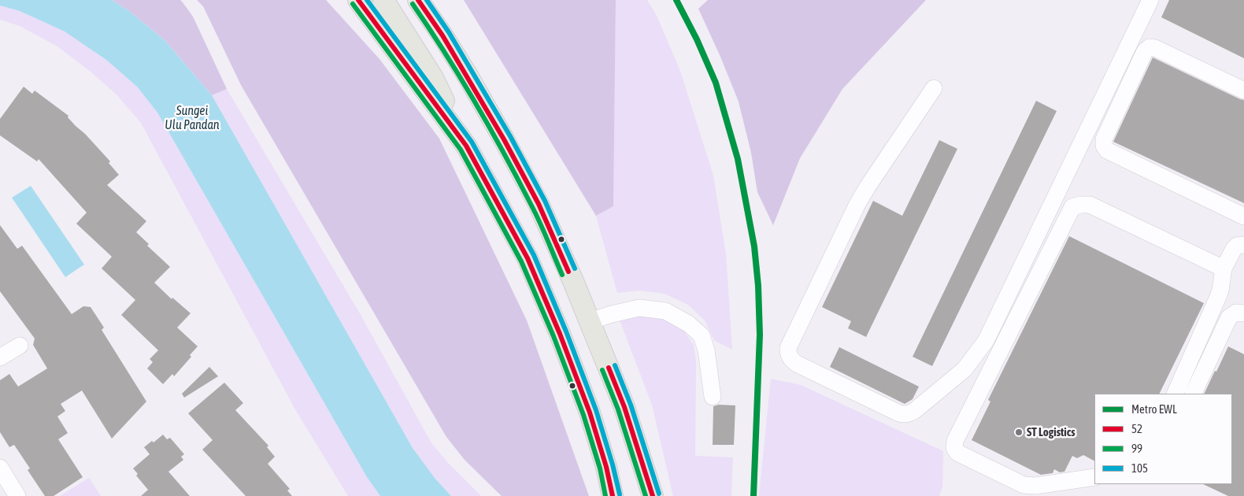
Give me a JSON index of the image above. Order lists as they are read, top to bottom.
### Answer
{
  "water": ["Sungei Ulu Pandan"],
  "places": ["ST Logistics"],
  "lines": [
    "metro line EWL",
    "transit line 52",
    "transit line 105",
    "transit line 99"
  ],
  "legend": [
    "Metro EWL",
    "52",
    "99",
    "105"
  ]
}
